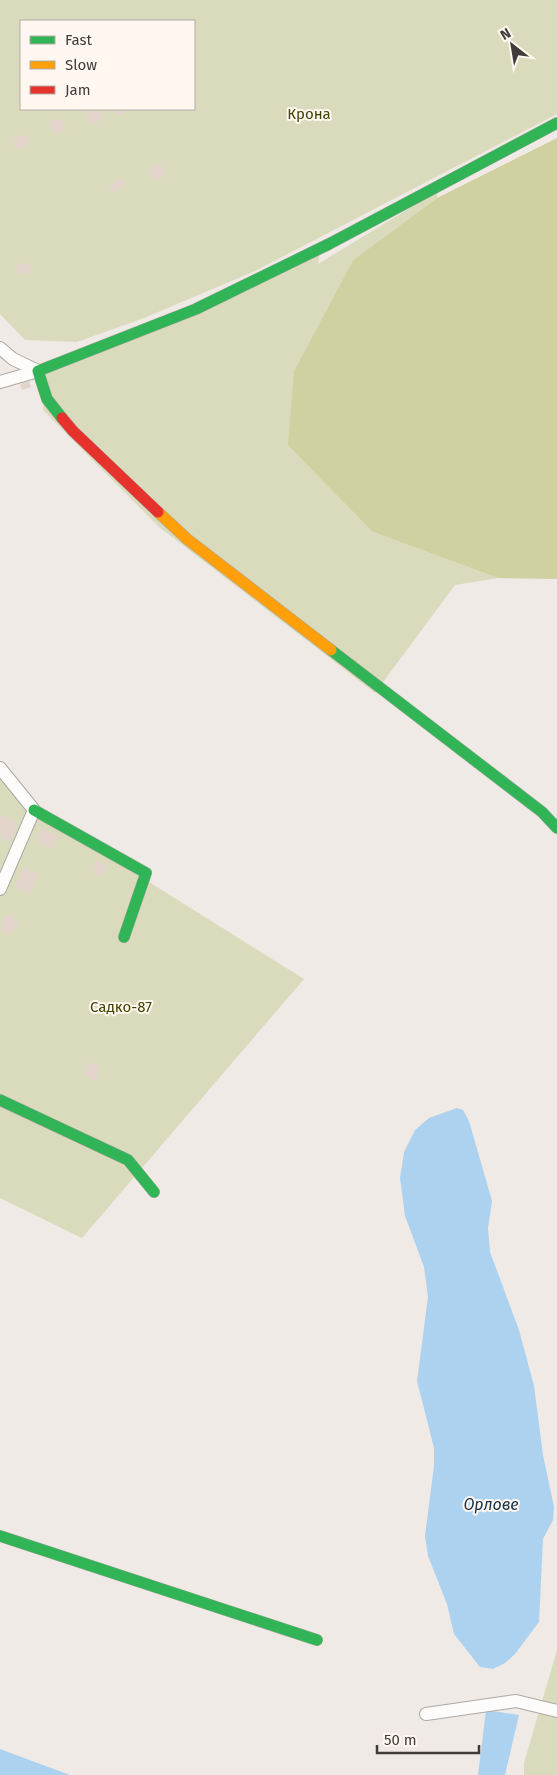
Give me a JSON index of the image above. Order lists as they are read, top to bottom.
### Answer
{
  "water": ["Орлове"],
  "parks": ["Крона", "Садко-87"],
  "legend": ["Fast", "Slow", "Jam"],
  "scale_bar": "50 m",
  "north": "top left"
}
